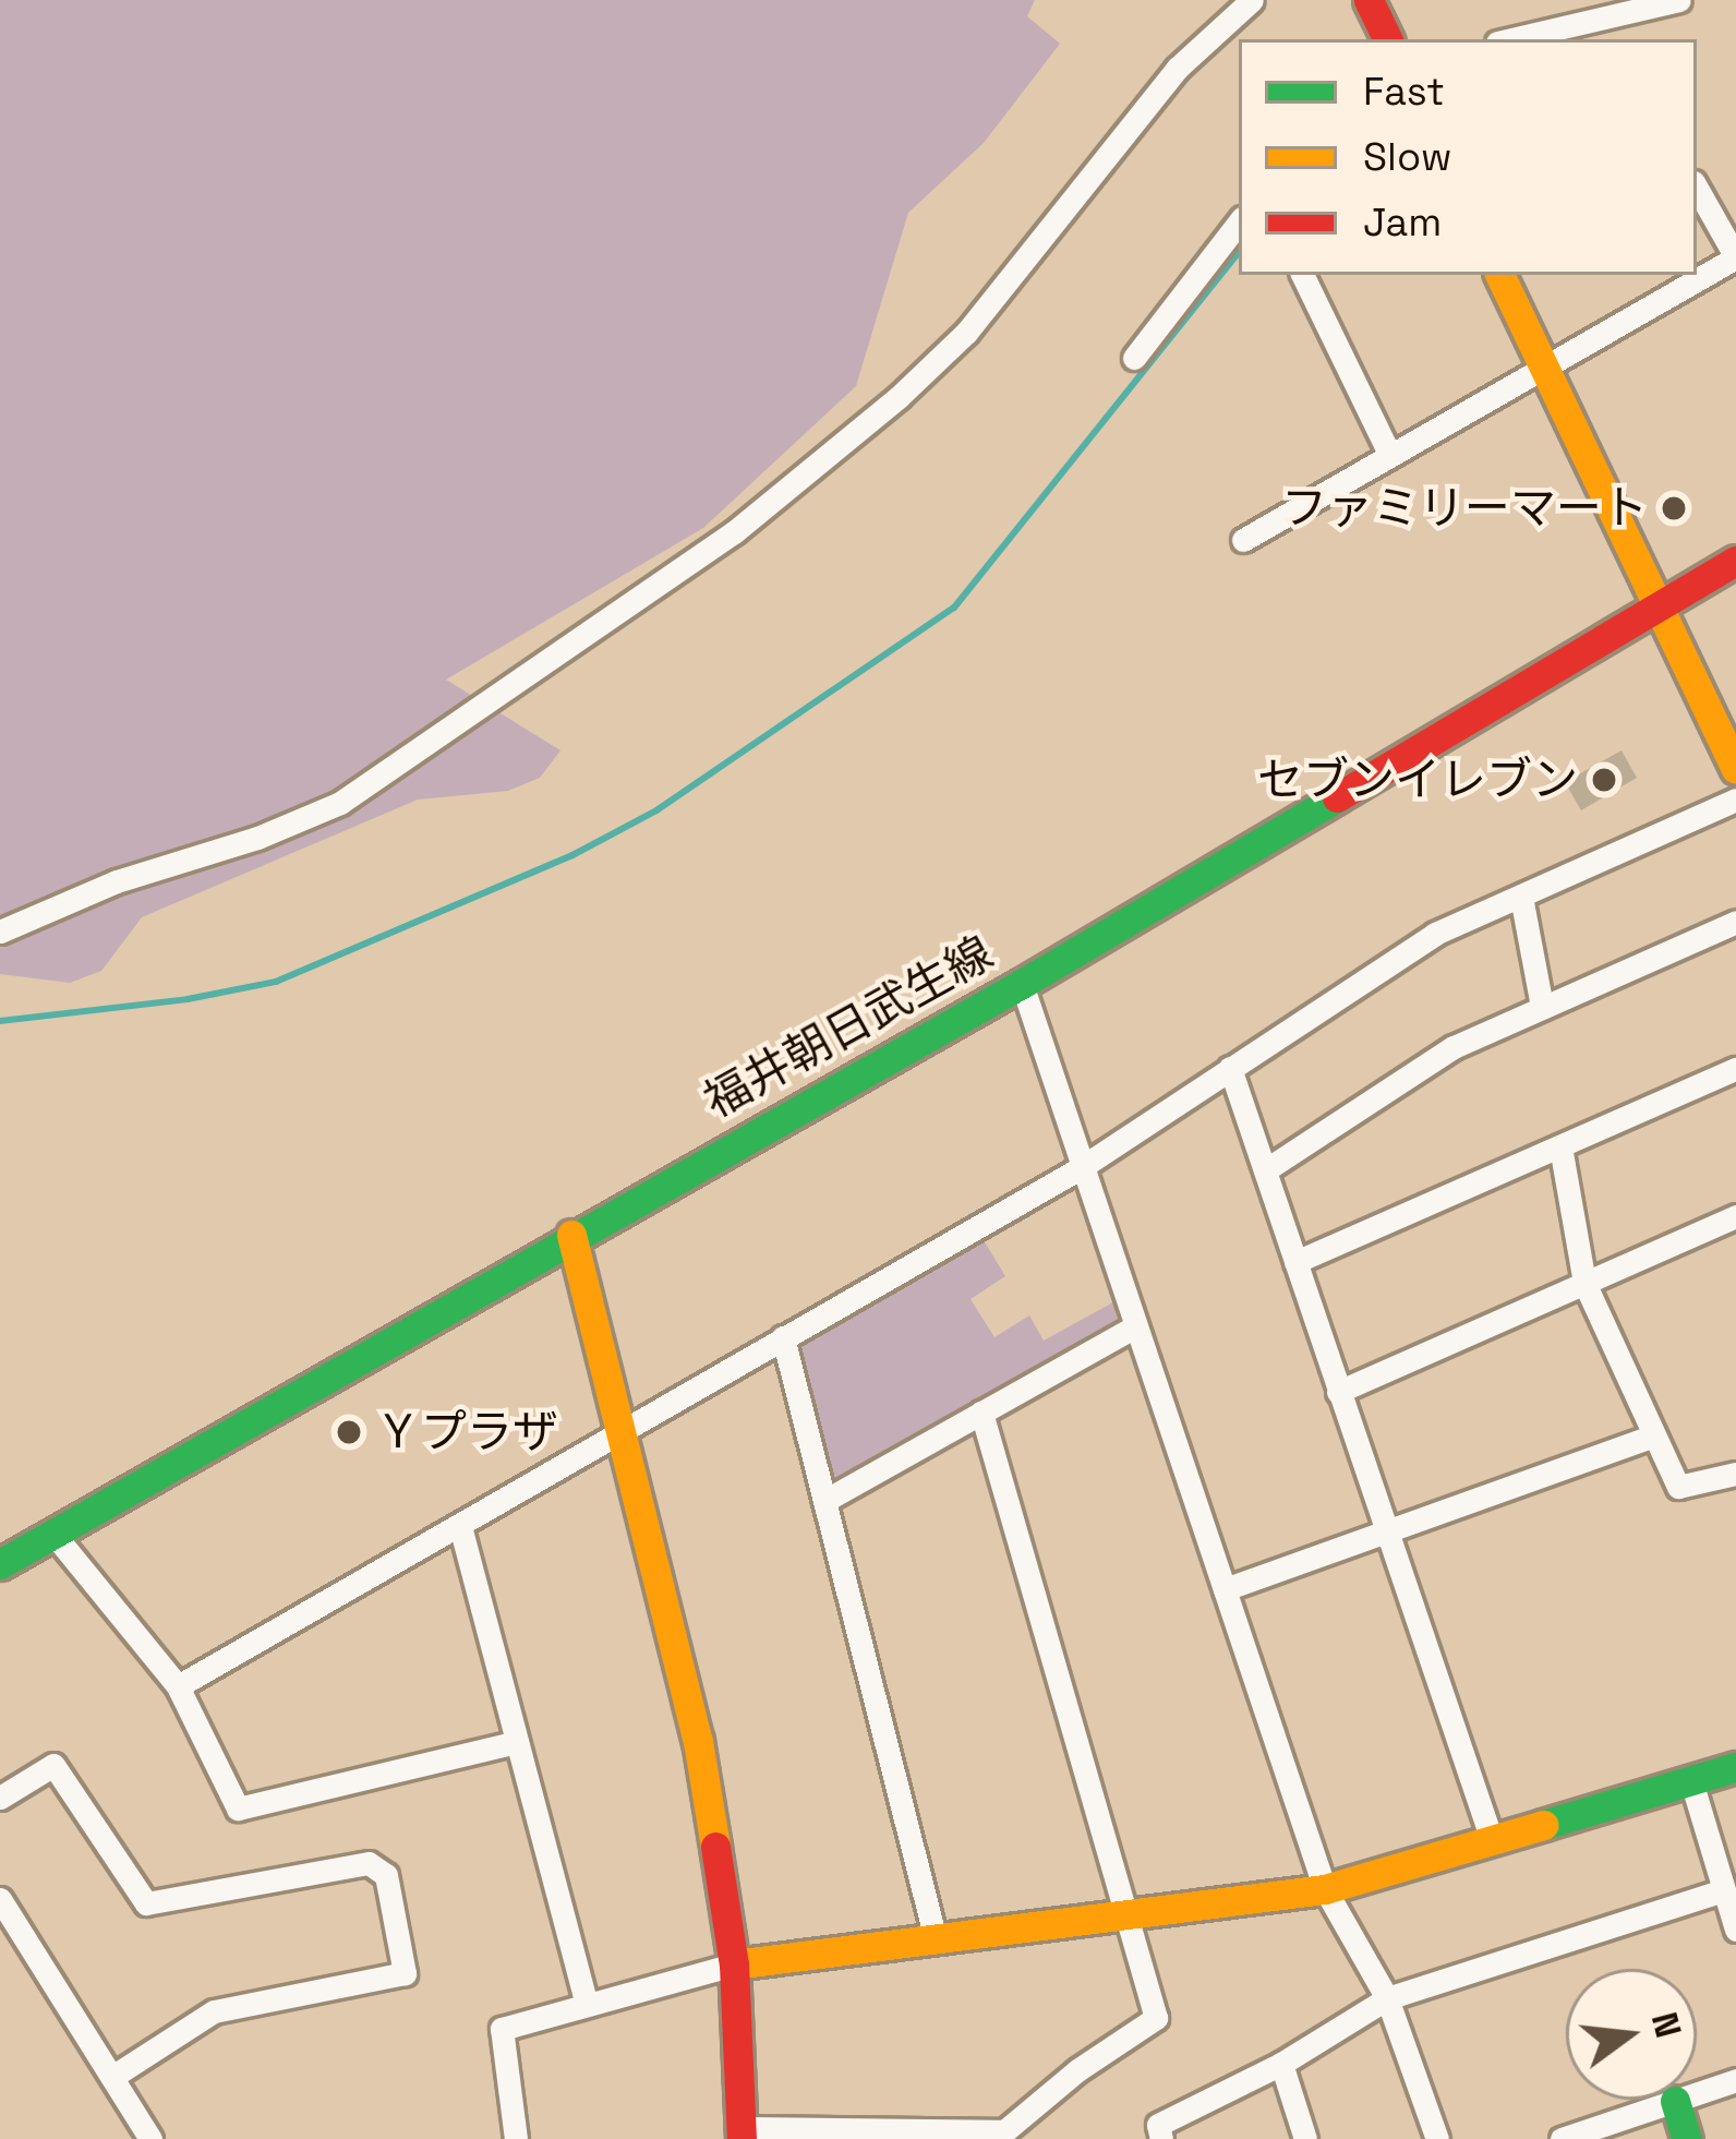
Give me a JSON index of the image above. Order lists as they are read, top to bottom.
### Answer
{
  "streets": {
    "street": ["福井朝日武生線"]
  },
  "places": ["ファミリーマート", "セブンイレブン", "Ｙプラザ"],
  "legend": ["Fast", "Slow", "Jam"],
  "north": "right"
}
